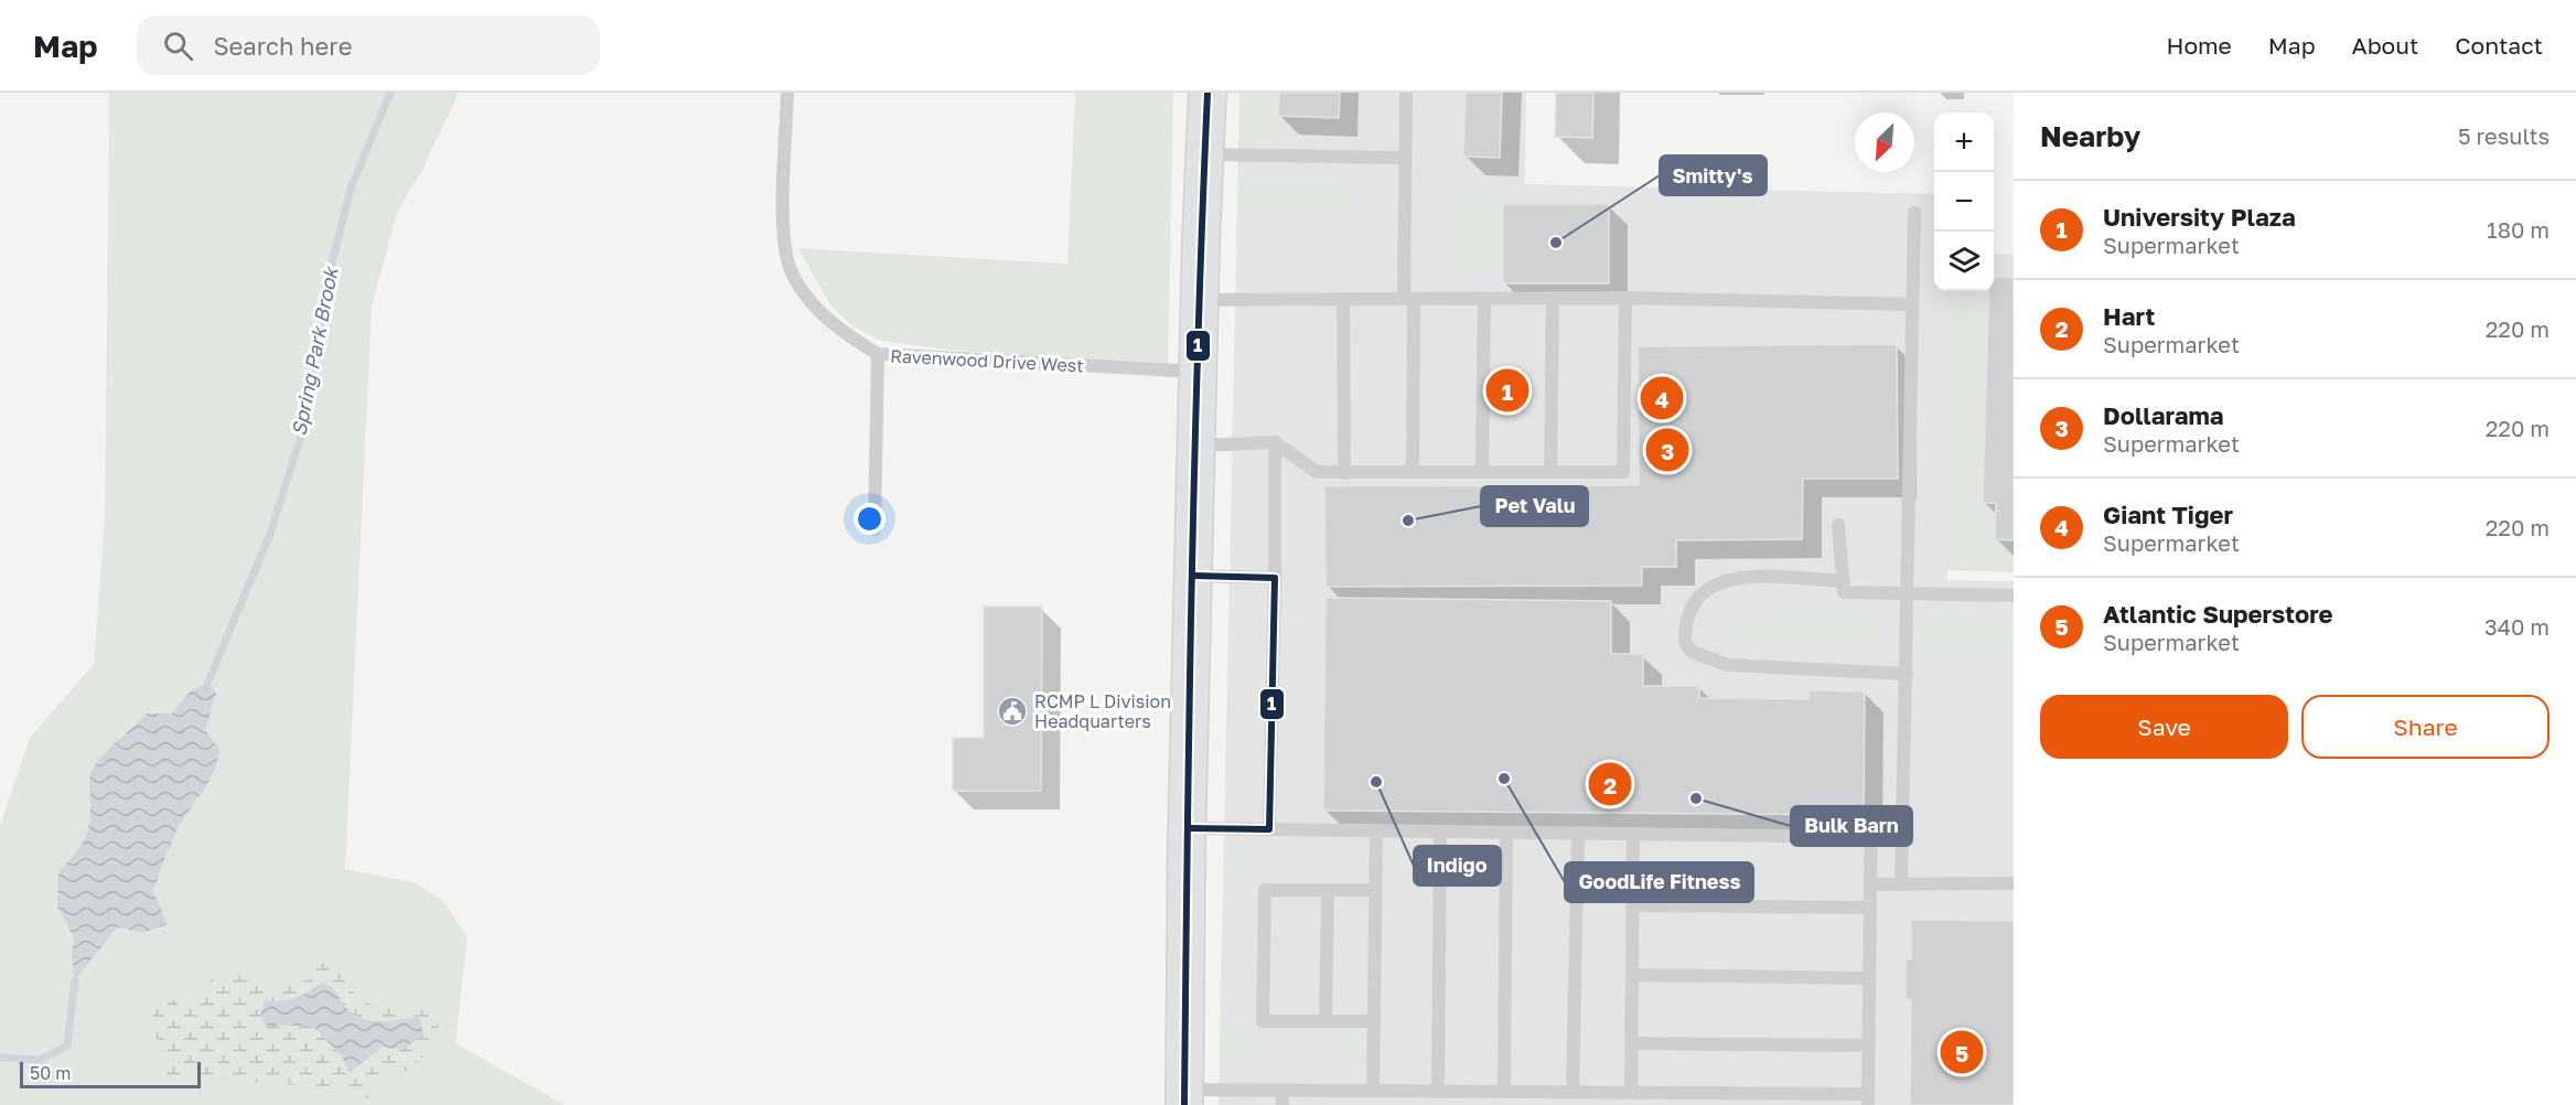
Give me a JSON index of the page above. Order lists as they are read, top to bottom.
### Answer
{
  "streets": {
    "lane": ["Ravenwood Drive West"]
  },
  "water": ["Spring Park Brook"],
  "places": {
    "other": [
      "Smitty's",
      "Pet Valu",
      "GoodLife Fitness",
      "Indigo",
      "Bulk Barn"
    ],
    "public building": ["RCMP L Division Headquarters"]
  },
  "lines": ["transit line 1"],
  "scale_bar": "50 m",
  "north": "bottom left",
  "page": {
    "header": "Map",
    "search": "Search here",
    "nav": [
      "Home",
      "Map",
      "About",
      "Contact"
    ],
    "heading": ["Nearby", "5 results"],
    "map_buttons": ["+", "−"],
    "list": [
      {
        "mark": "1",
        "name": "University Plaza",
        "note": "Supermarket",
        "value": "180 m"
      },
      {
        "mark": "2",
        "name": "Hart",
        "note": "Supermarket",
        "value": "220 m"
      },
      {
        "mark": "3",
        "name": "Dollarama",
        "note": "Supermarket",
        "value": "220 m"
      },
      {
        "mark": "4",
        "name": "Giant Tiger",
        "note": "Supermarket",
        "value": "220 m"
      },
      {
        "mark": "5",
        "name": "Atlantic Superstore",
        "note": "Supermarket",
        "value": "340 m"
      }
    ],
    "pins": [
      "1",
      "4",
      "3",
      "2",
      "5"
    ],
    "buttons": ["Save", "Share"],
    "scale": "50 m"
  }
}
